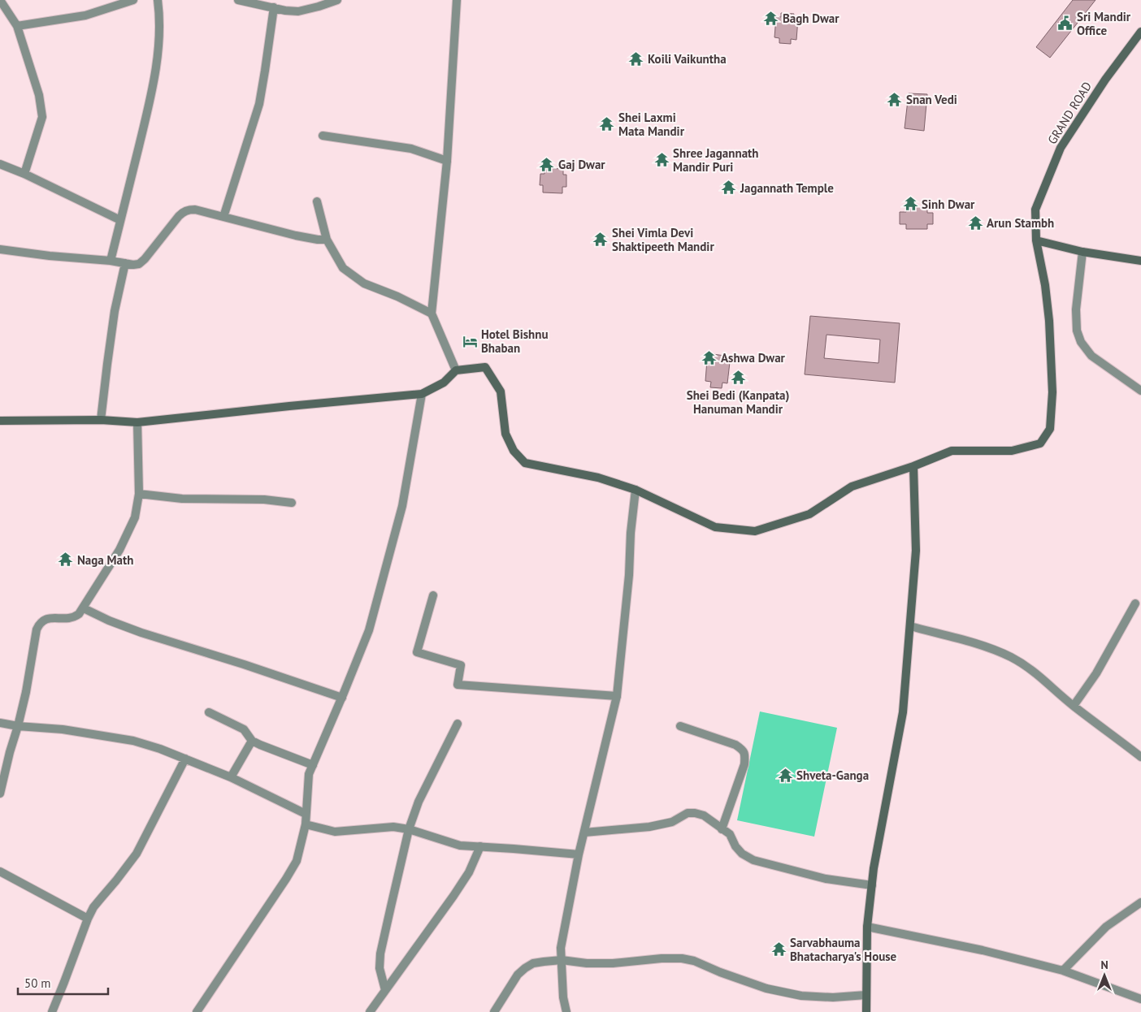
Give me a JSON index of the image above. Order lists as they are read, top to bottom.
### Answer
{
  "streets": {
    "main road": ["GRAND ROAD"]
  },
  "places": {
    "temple": [
      "Bagh Dwar",
      "Koili Vaikuntha",
      "Snan Vedi",
      "Shei Laxmi Mata Mandir",
      "Shree Jagannath Mandir Puri",
      "Gaj Dwar",
      "Jagannath Temple",
      "Sinh Dwar",
      "Arun Stambh",
      "Shei Vimla Devi Shaktipeeth Mandir",
      "Ashwa Dwar",
      "Shei Bedi (Kanpata) Hanuman Mandir",
      "Naga Math",
      "Shveta-Ganga",
      "Sarvabhauma Bhatacharya's House"
    ],
    "public building": ["Sri Mandir Office"],
    "hotel": ["Hotel Bishnu Bhaban"]
  },
  "scale_bar": "50 m",
  "north": "top"
}
